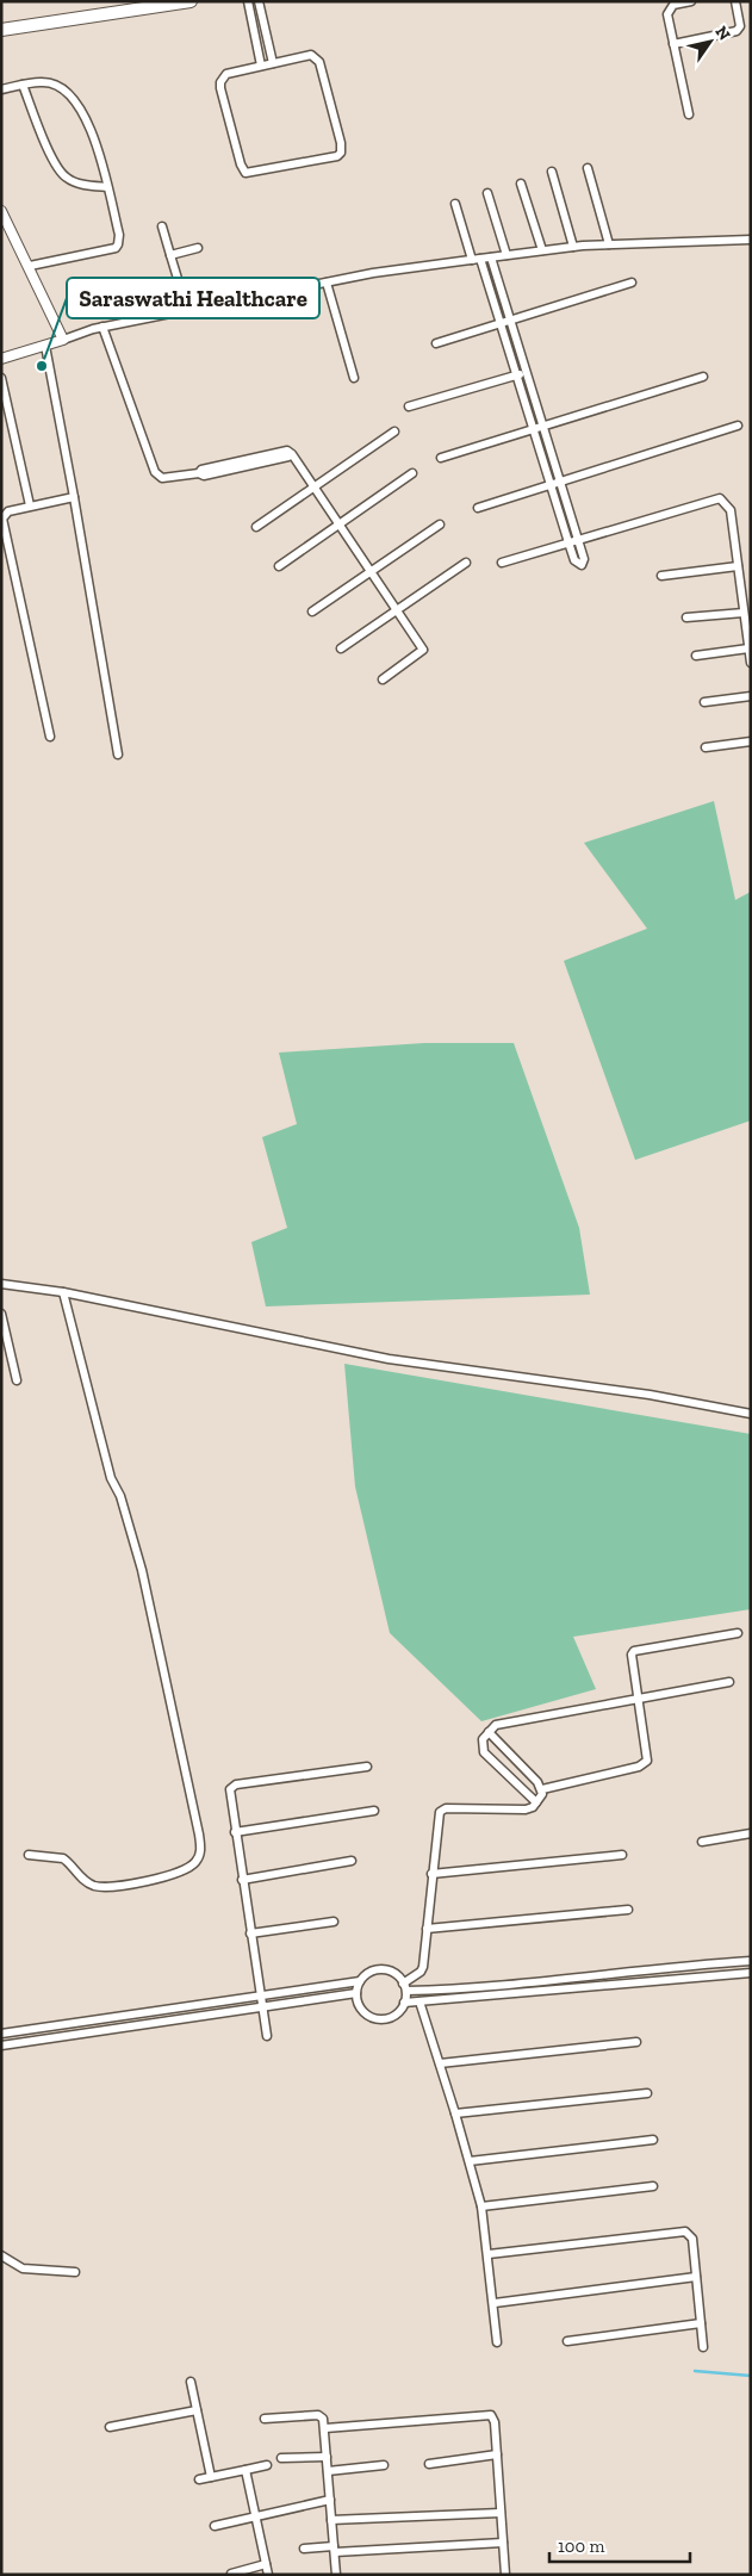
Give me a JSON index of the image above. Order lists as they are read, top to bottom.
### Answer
{
  "places": ["Saraswathi Healthcare"],
  "scale_bar": "100 m",
  "north": "top right"
}
